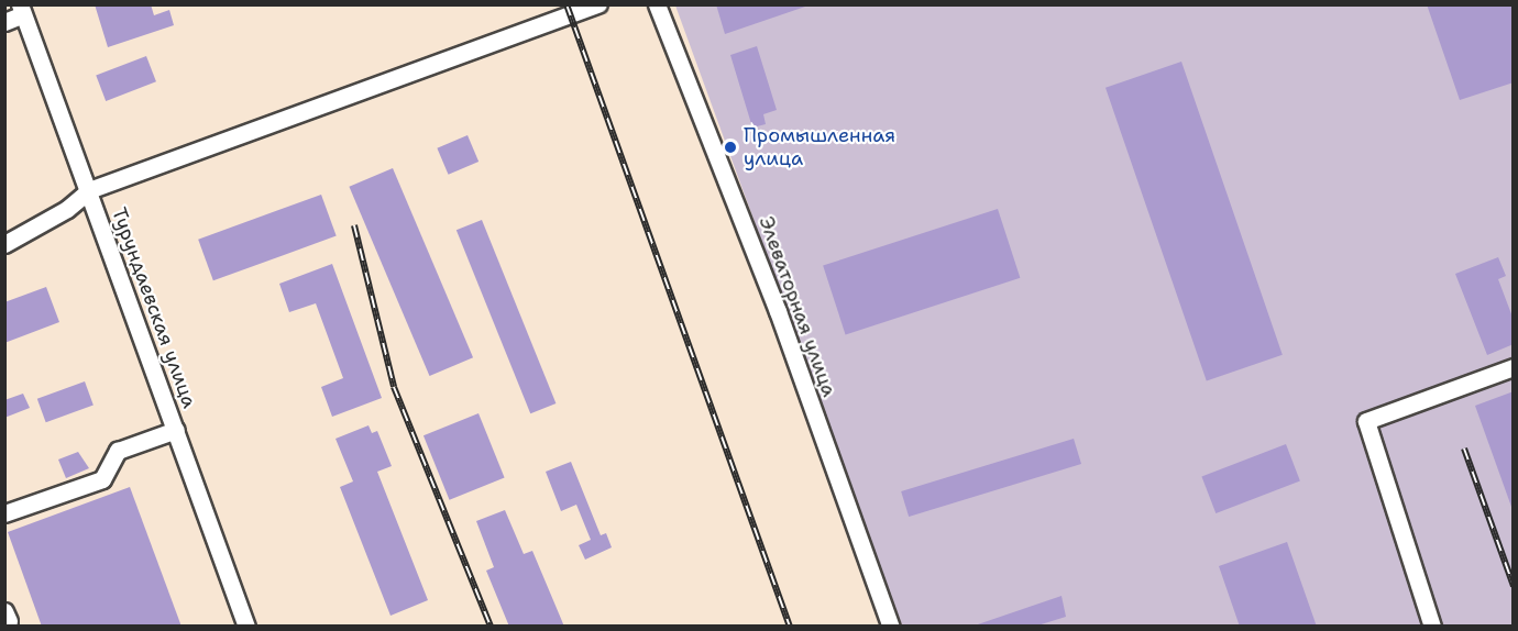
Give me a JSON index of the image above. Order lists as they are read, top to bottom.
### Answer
{
  "streets": {
    "street": ["Элеваторная улица", "Турундаевская улица"]
  },
  "places": ["Промышленная улица"]
}
